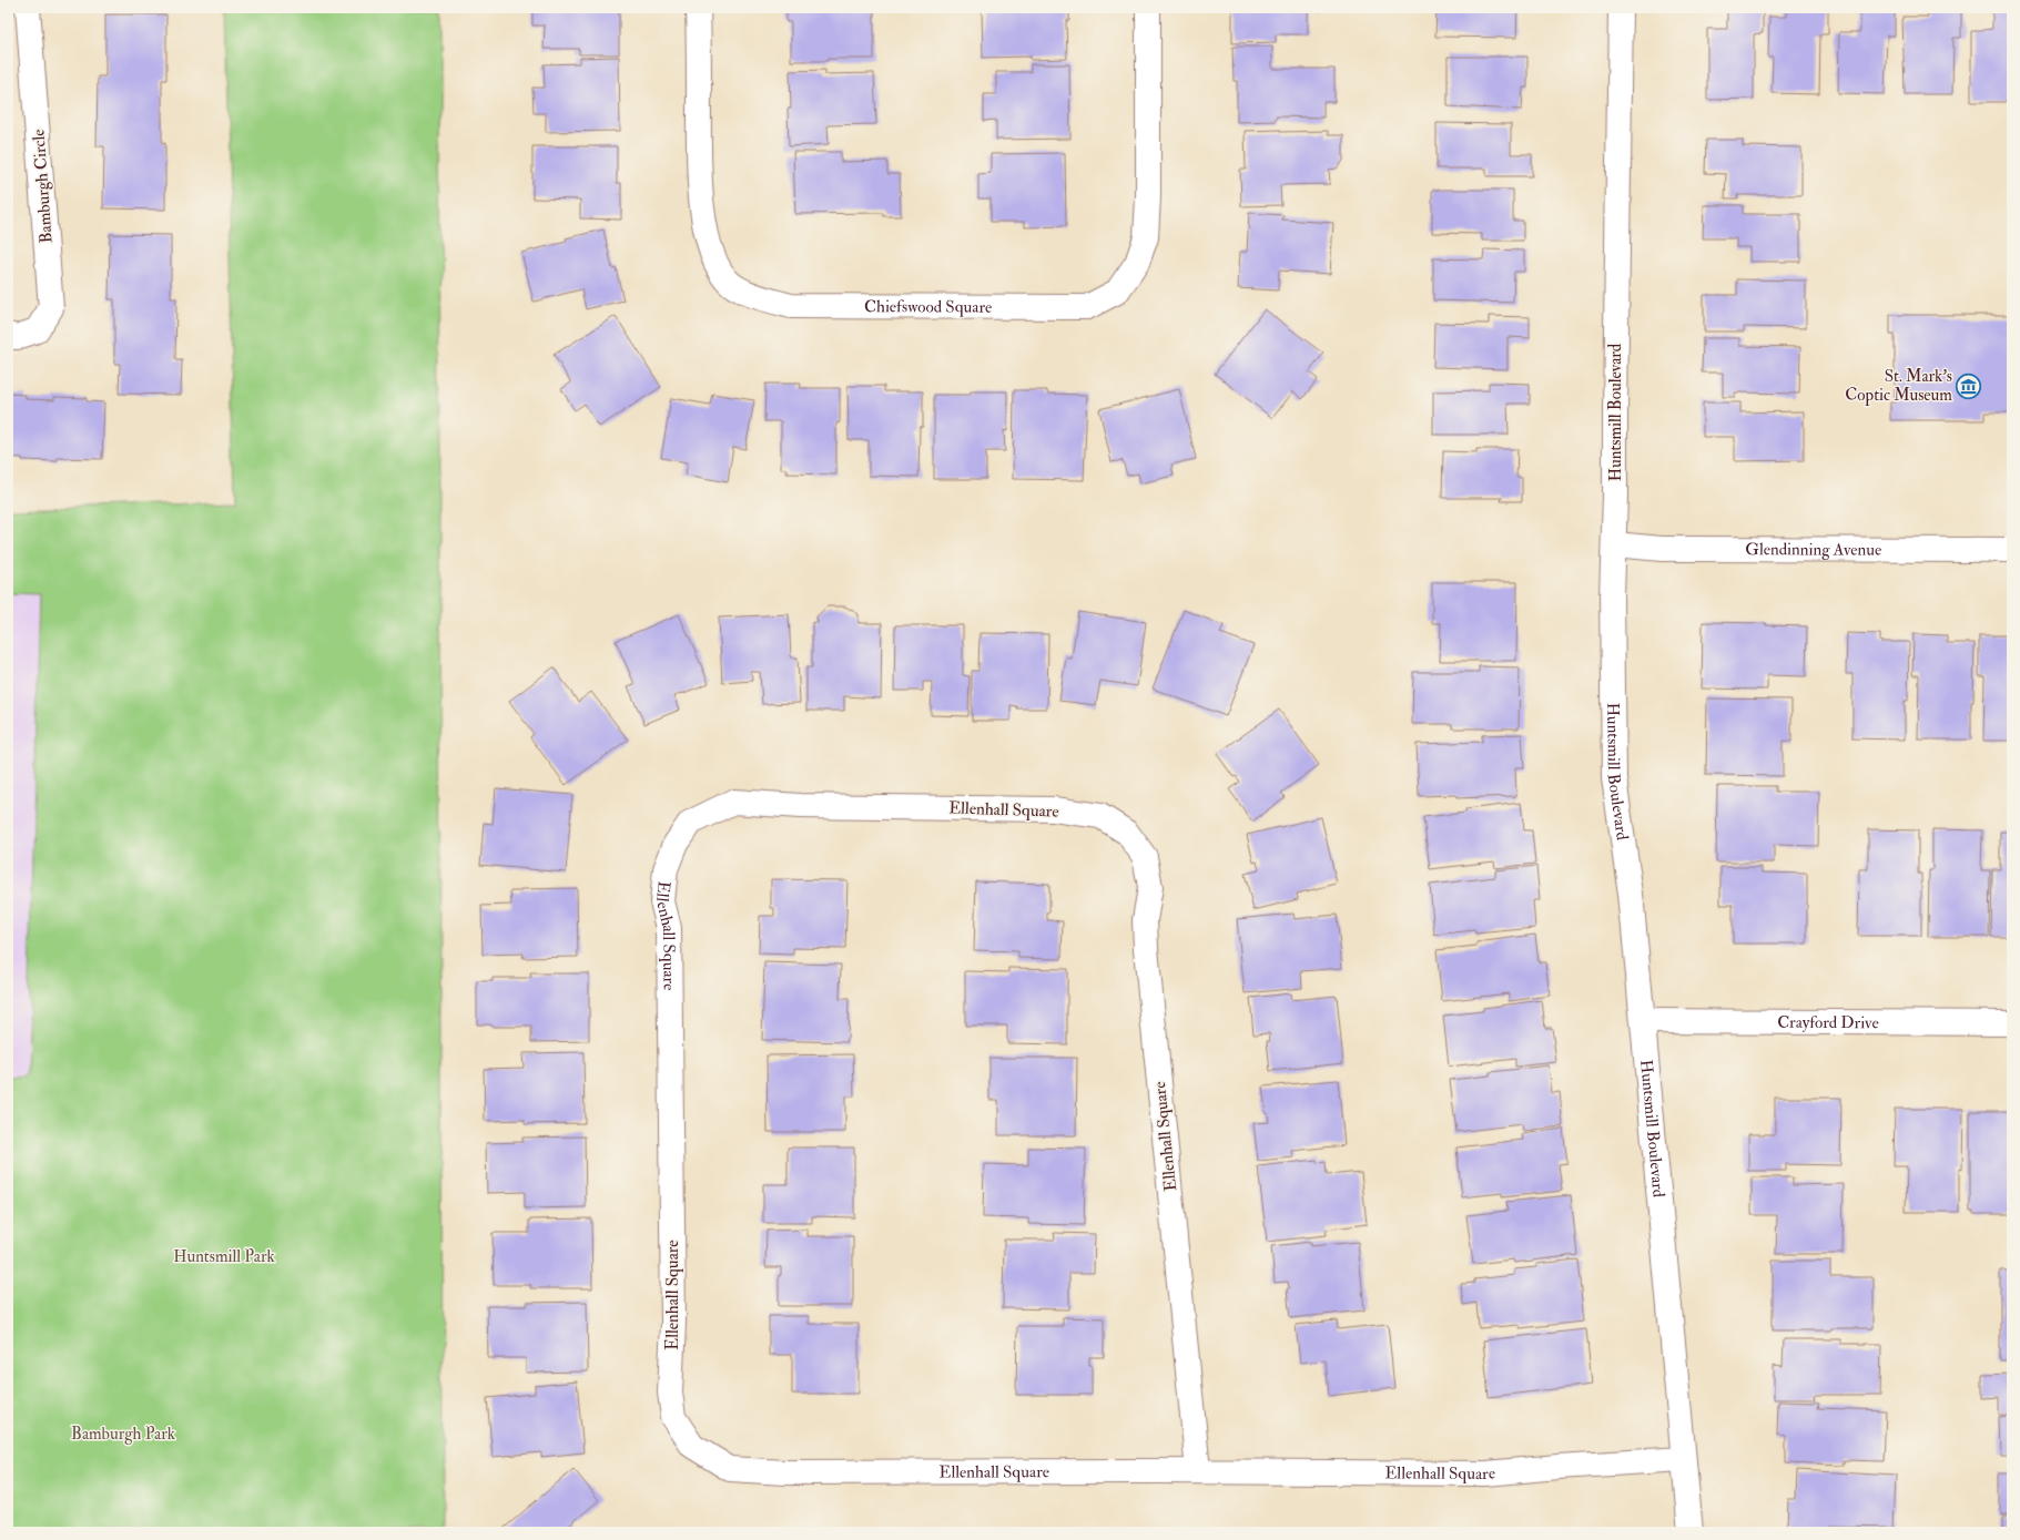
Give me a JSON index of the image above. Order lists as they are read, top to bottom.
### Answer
{
  "streets": {
    "street": [
      "Bamburgh Circle",
      "Chiefswood Square",
      "Huntsmill Boulevard",
      "Glendinning Avenue",
      "Ellenhall Square",
      "Crayford Drive"
    ]
  },
  "crossings": [
    ["Huntsmill Boulevard", "Glendinning Avenue"],
    ["Huntsmill Boulevard", "Ellenhall Square"],
    ["Huntsmill Boulevard", "Crayford Drive"]
  ],
  "parks": ["Huntsmill Park", "Bamburgh Park"],
  "places": {
    "museum": ["St. Mark's Coptic Museum"]
  }
}
